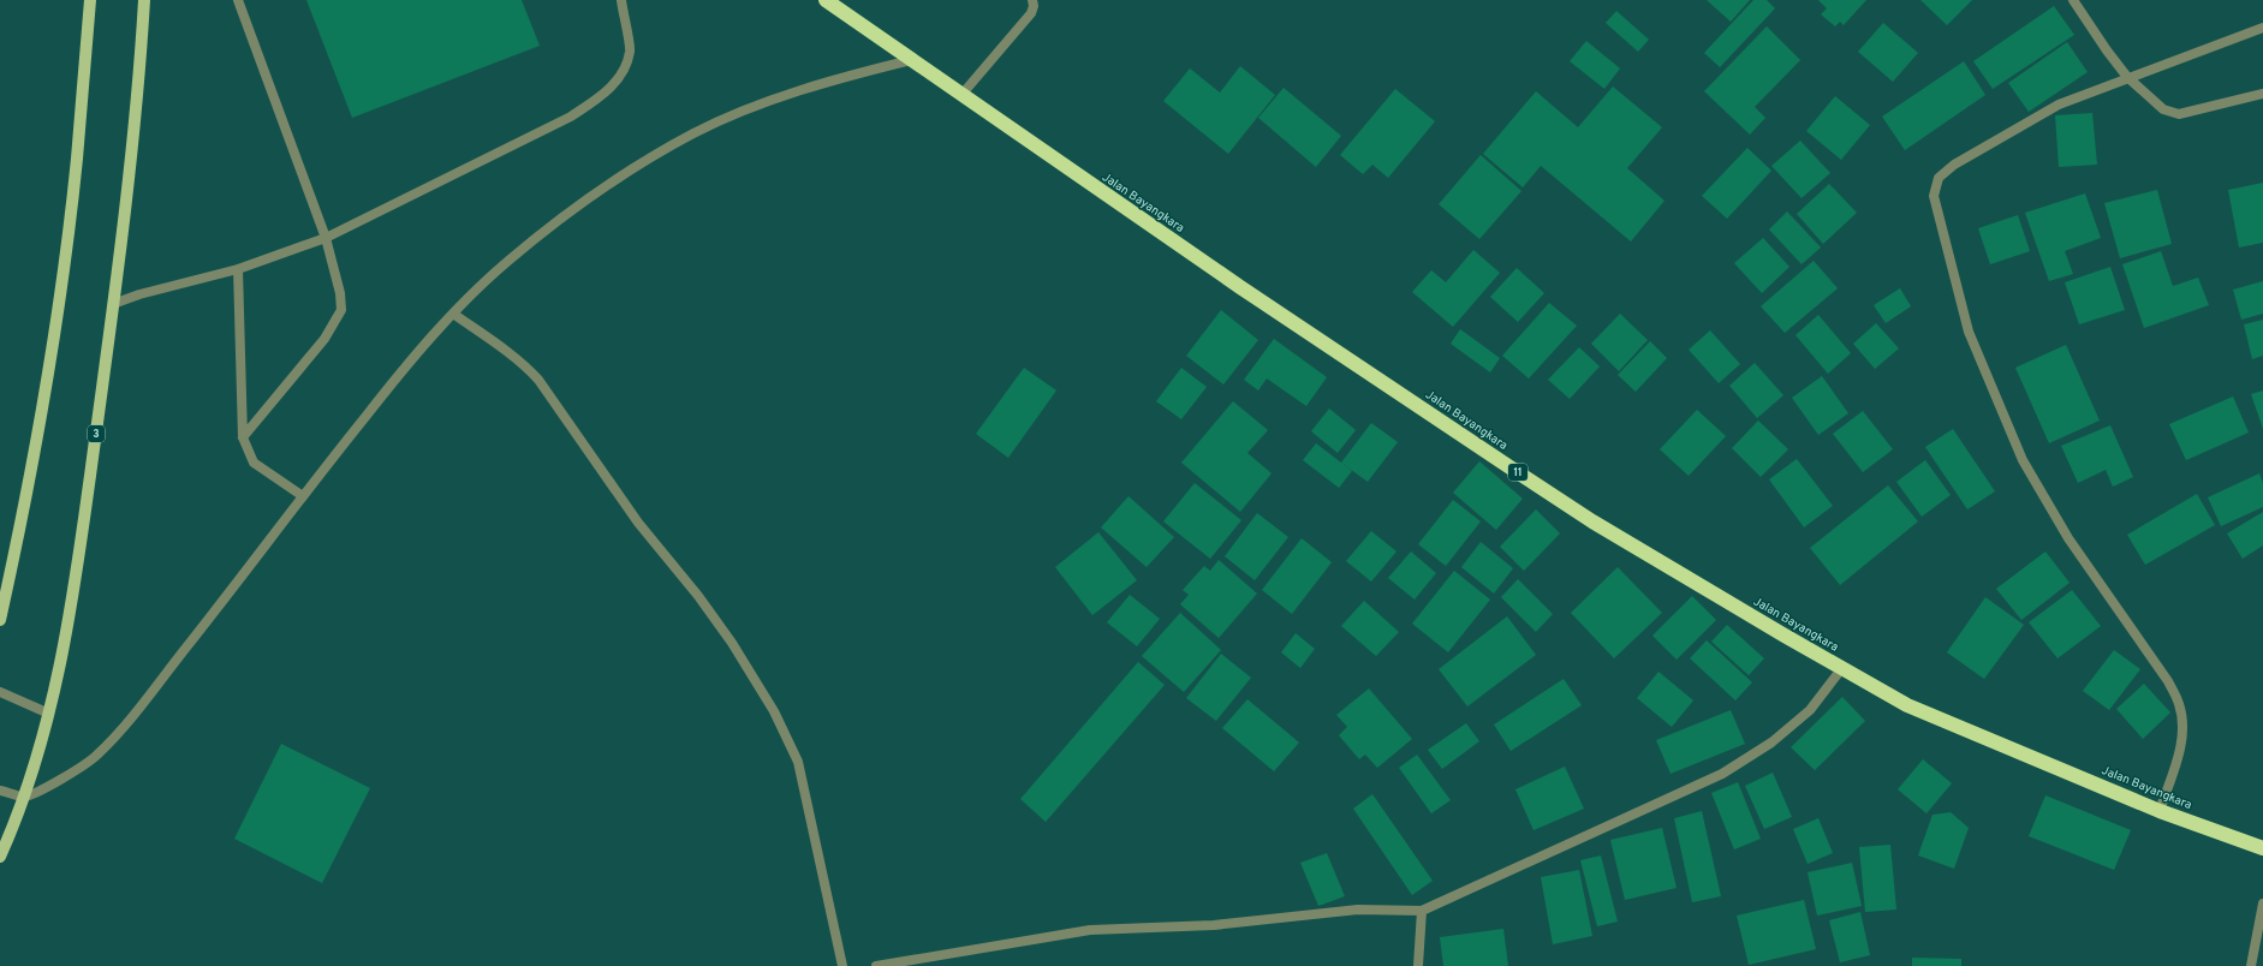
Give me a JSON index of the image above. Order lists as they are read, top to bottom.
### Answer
{
  "streets": {
    "highway": ["Jalan Bayangkara", "11"],
    "main road": ["3"]
  }
}
